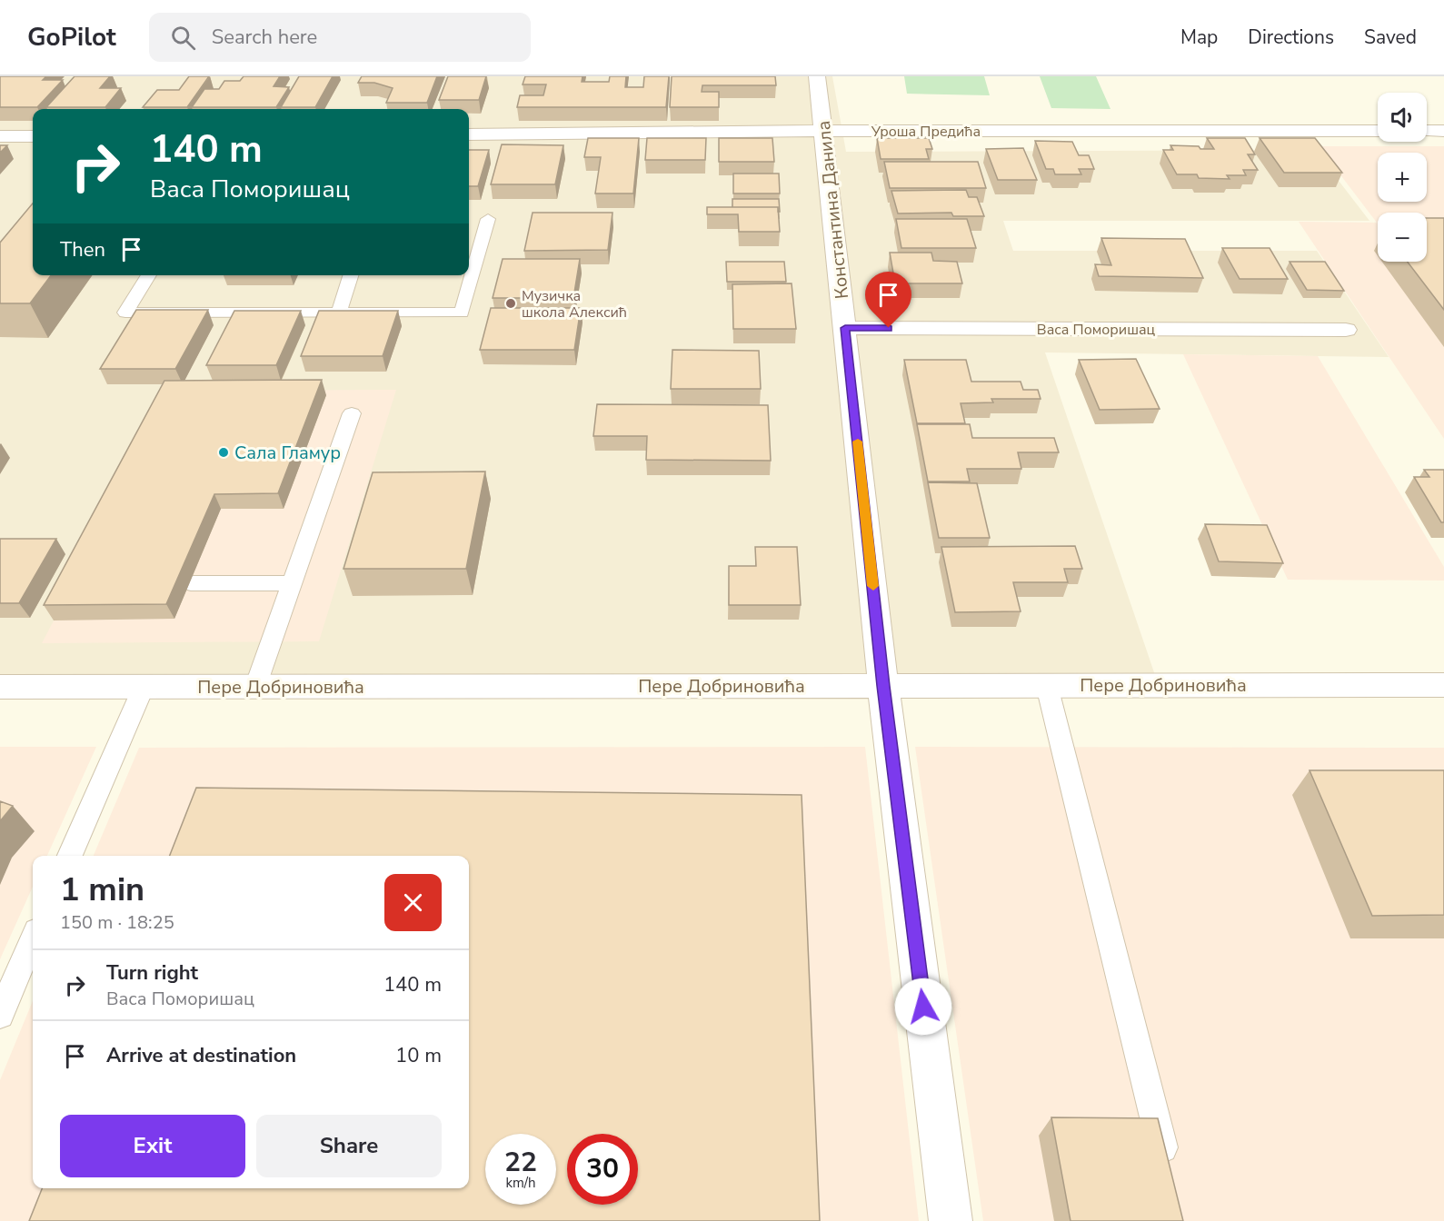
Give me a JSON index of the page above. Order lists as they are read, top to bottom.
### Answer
{
  "streets": {
    "street": [
      "Уроша Предића",
      "Константина Данила",
      "Васа Поморишац",
      "Пере Добриновића"
    ]
  },
  "crossings": [
    ["Уроша Предића", "Константина Данила"],
    ["Константина Данила", "Васа Поморишац"],
    ["Константина Данила", "Пере Добриновића"]
  ],
  "places": ["Музичка школа Алексић", "Сала Гламур"],
  "page": {
    "header": "GoPilot",
    "search": "Search here",
    "nav": ["Map", "Directions", "Saved"],
    "map_buttons": ["+", "−"],
    "turn": ["140 m", "Васа Поморишац"],
    "then": "Then",
    "heading": ["1 min", "150 m · 18:25"],
    "list": [
      {
        "name": "Turn right",
        "note": "Васа Поморишац",
        "value": "140 m"
      },
      {
        "name": "Arrive at destination",
        "value": "10 m"
      }
    ],
    "buttons": ["Exit", "Share"],
    "speed": "22 km/h",
    "limit": "30"
  }
}
